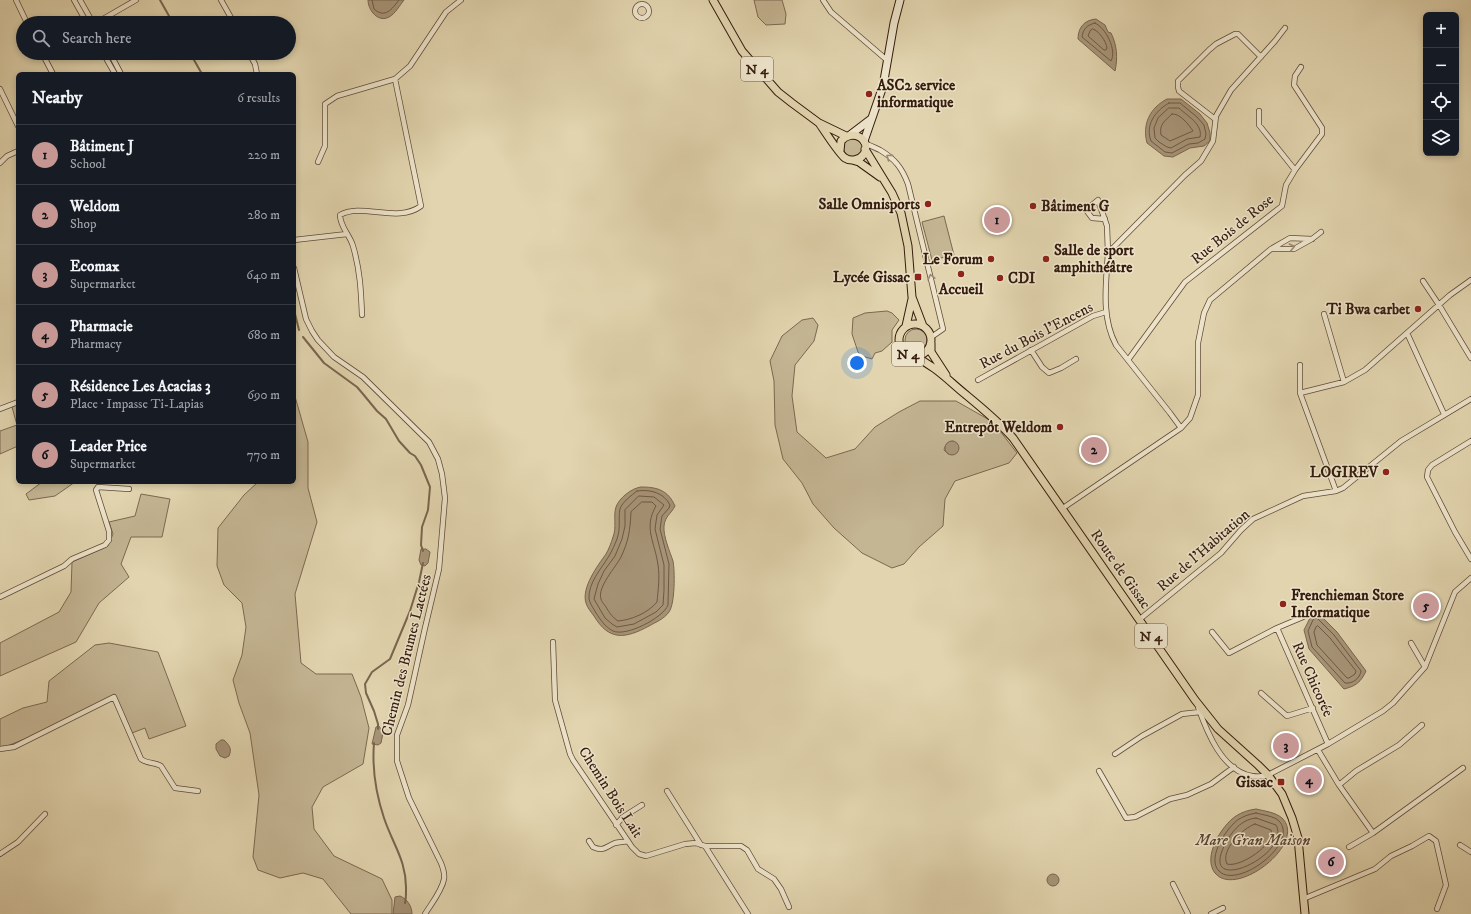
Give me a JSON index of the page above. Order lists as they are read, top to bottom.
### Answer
{
  "streets": {
    "main road": ["N 4", "Route de Gissac"],
    "street": [
      "Rue Bois de Rose",
      "Rue du Bois l'Encens",
      "Rue de l'Habitation",
      "Chemin des Brumes Lactées",
      "Rue Chicorée",
      "Chemin Bois Lait"
    ]
  },
  "crossings": [
    ["N 4", "Route de Gissac"],
    ["Rue de l'Habitation", "Route de Gissac"]
  ],
  "water": ["Mare Gran Maison"],
  "places": {
    "other": [
      "ASC2 service informatique",
      "Salle Omnisports",
      "Bâtiment G",
      "Le Forum",
      "Salle de sport amphithéâtre",
      "Accueil",
      "CDI",
      "Ti Bwa carbet",
      "Entrepôt Weldom",
      "LOGIREV",
      "Frenchieman Store Informatique"
    ],
    "transit": ["Lycée Gissac", "Gissac"]
  },
  "page": {
    "map_buttons": ["+", "−"],
    "search": "Search here",
    "heading": ["Nearby", "6 results"],
    "list": [
      {
        "mark": "1",
        "name": "Bâtiment J",
        "note": "School",
        "value": "220 m"
      },
      {
        "mark": "2",
        "name": "Weldom",
        "note": "Shop",
        "value": "280 m"
      },
      {
        "mark": "3",
        "name": "Ecomax",
        "note": "Supermarket",
        "value": "640 m"
      },
      {
        "mark": "4",
        "name": "Pharmacie",
        "note": "Pharmacy",
        "value": "680 m"
      },
      {
        "mark": "5",
        "name": "Résidence Les Acacias 3",
        "note": "Place · Impasse Ti-Lapias",
        "value": "690 m"
      },
      {
        "mark": "6",
        "name": "Leader Price",
        "note": "Supermarket",
        "value": "770 m"
      }
    ],
    "pins": [
      "1",
      "2",
      "5",
      "3",
      "4",
      "6"
    ]
  }
}
